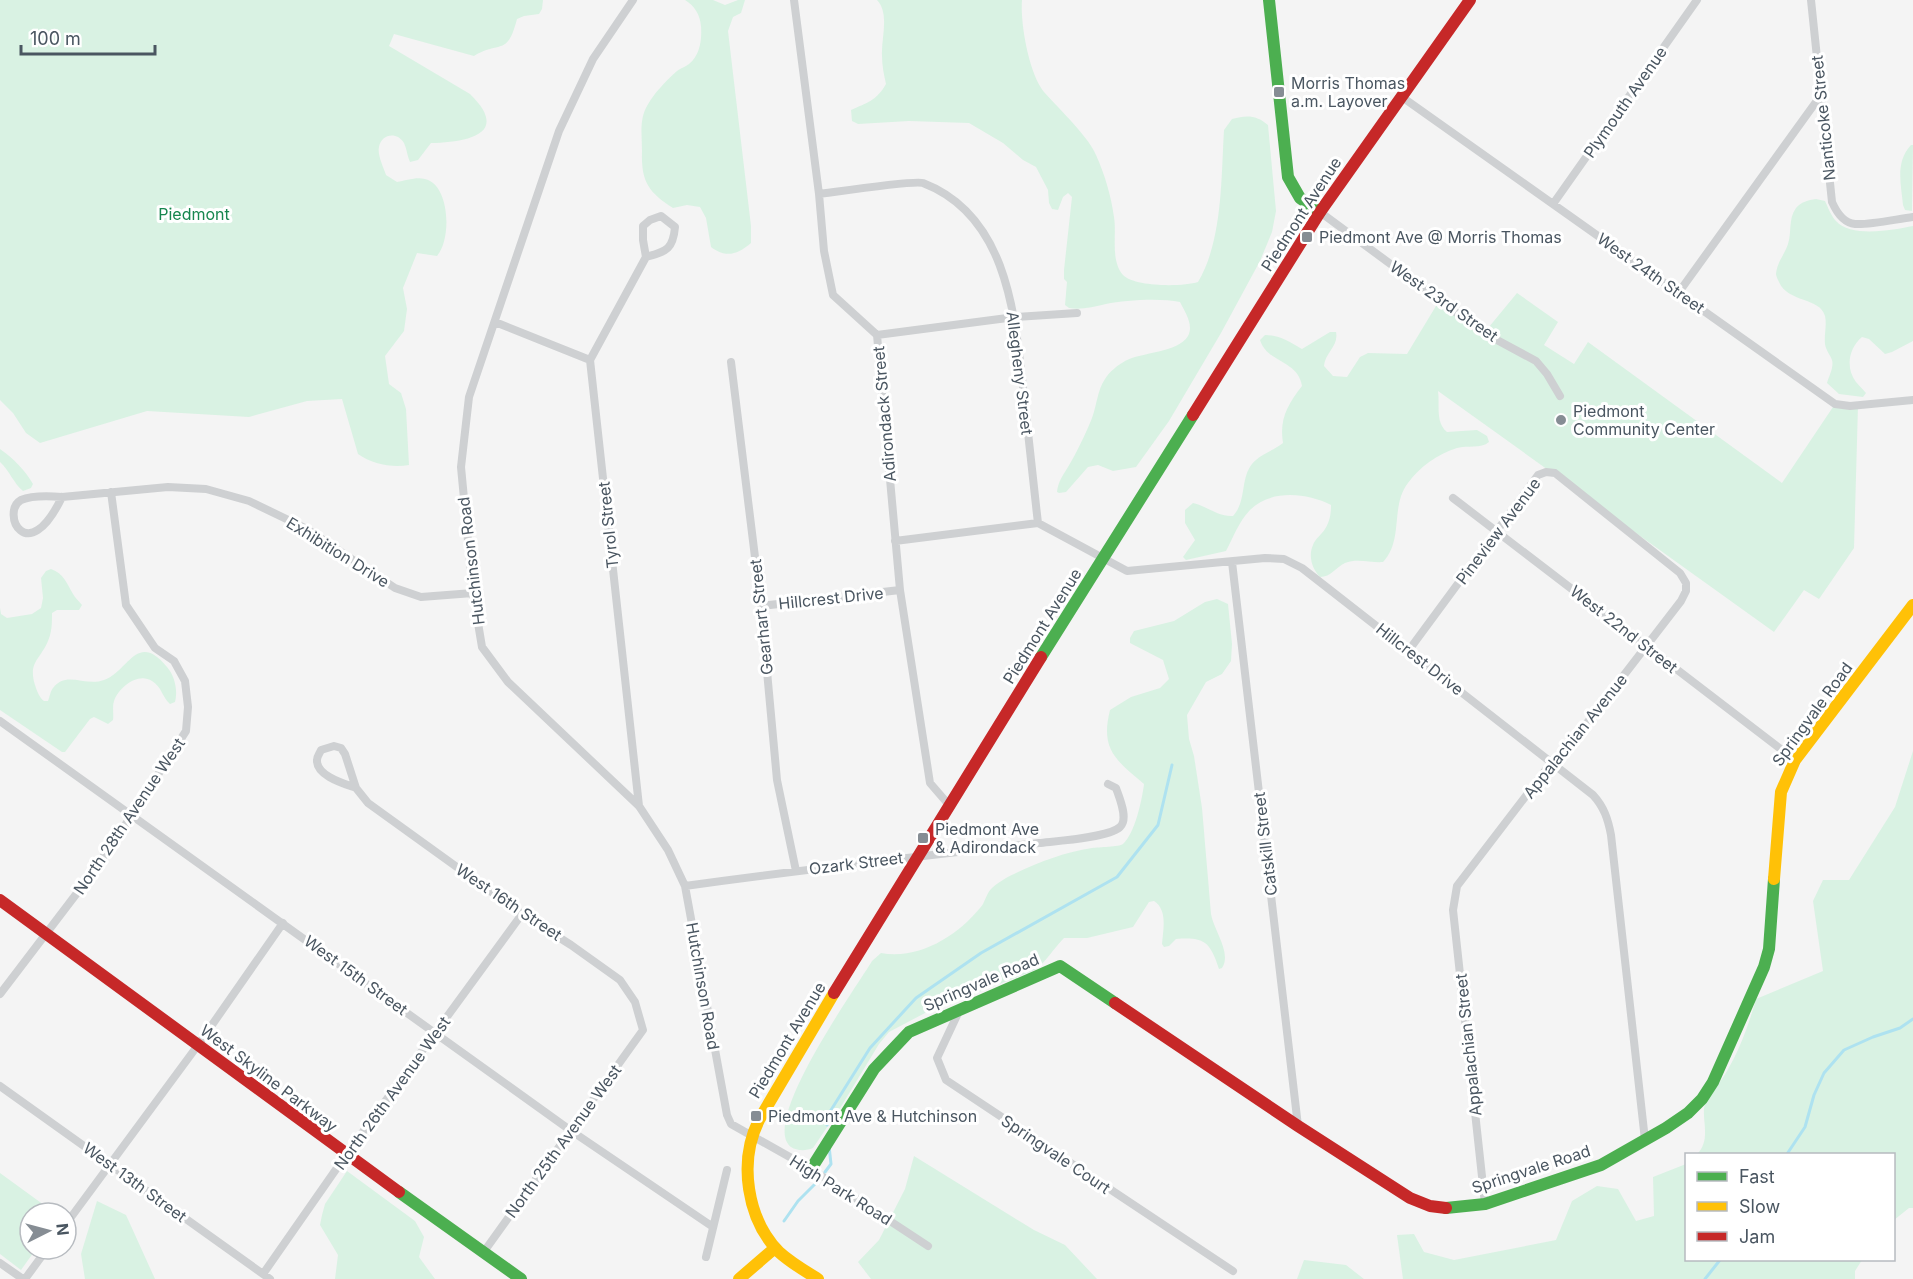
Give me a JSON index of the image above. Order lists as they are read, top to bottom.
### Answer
{
  "streets": {
    "street": [
      "Plymouth Avenue",
      "Nanticoke Street",
      "Piedmont Avenue",
      "West 24th Street",
      "West 23rd Street",
      "Allegheny Street",
      "Adirondack Street",
      "Tyrol Street",
      "Pineview Avenue",
      "Exhibition Drive",
      "Hutchinson Road",
      "Hillcrest Drive",
      "Gearhart Street",
      "West 22nd Street",
      "Springvale Road",
      "Appalachian Avenue",
      "North 28th Avenue West",
      "Catskill Street",
      "Ozark Street",
      "West 16th Street",
      "West 15th Street",
      "Appalachian Street",
      "West Skyline Parkway",
      "North 26th Avenue West",
      "North 25th Avenue West",
      "Springvale Court",
      "West 13th Street",
      "High Park Road"
    ]
  },
  "crossings": [
    ["Plymouth Avenue", "West 24th Street"],
    ["Piedmont Avenue", "West 24th Street"],
    ["Piedmont Avenue", "West 23rd Street"],
    ["Piedmont Avenue", "Adirondack Street"],
    ["Piedmont Avenue", "Hutchinson Road"],
    ["Piedmont Avenue", "Hillcrest Drive"],
    ["Piedmont Avenue", "Ozark Street"],
    ["Piedmont Avenue", "High Park Road"],
    ["Allegheny Street", "Adirondack Street"],
    ["Allegheny Street", "Hillcrest Drive"],
    ["Adirondack Street", "Hillcrest Drive"],
    ["Tyrol Street", "Hutchinson Road"],
    ["Pineview Avenue", "Hillcrest Drive"],
    ["Pineview Avenue", "West 22nd Street"],
    ["Pineview Avenue", "Appalachian Avenue"],
    ["Exhibition Drive", "Hutchinson Road"],
    ["Exhibition Drive", "North 28th Avenue West"],
    ["Hutchinson Road", "Ozark Street"],
    ["Hutchinson Road", "High Park Road"],
    ["Hillcrest Drive", "Gearhart Street"],
    ["Hillcrest Drive", "Springvale Road"],
    ["Hillcrest Drive", "Appalachian Avenue"],
    ["Hillcrest Drive", "Catskill Street"],
    ["Gearhart Street", "Ozark Street"],
    ["West 22nd Street", "Springvale Road"],
    ["West 22nd Street", "Appalachian Avenue"],
    ["Springvale Road", "Catskill Street"],
    ["Springvale Road", "Appalachian Street"],
    ["Springvale Road", "Springvale Court"],
    ["Springvale Road", "High Park Road"],
    ["Appalachian Avenue", "Appalachian Street"],
    ["North 28th Avenue West", "West 15th Street"],
    ["North 28th Avenue West", "West Skyline Parkway"],
    ["West 16th Street", "North 26th Avenue West"],
    ["West 16th Street", "North 25th Avenue West"],
    ["West 15th Street", "North 26th Avenue West"],
    ["West 15th Street", "North 25th Avenue West"],
    ["West Skyline Parkway", "North 26th Avenue West"],
    ["West Skyline Parkway", "North 25th Avenue West"],
    ["North 26th Avenue West", "West 13th Street"]
  ],
  "parks": ["Piedmont"],
  "places": {
    "transit": [
      "Morris Thomas a.m. Layover",
      "Piedmont Ave @ Morris Thomas",
      "Piedmont Ave & Adirondack",
      "Piedmont Ave & Hutchinson"
    ],
    "other": ["Piedmont Community Center"]
  },
  "legend": ["Fast", "Slow", "Jam"],
  "scale_bar": "100 m",
  "north": "right"
}
